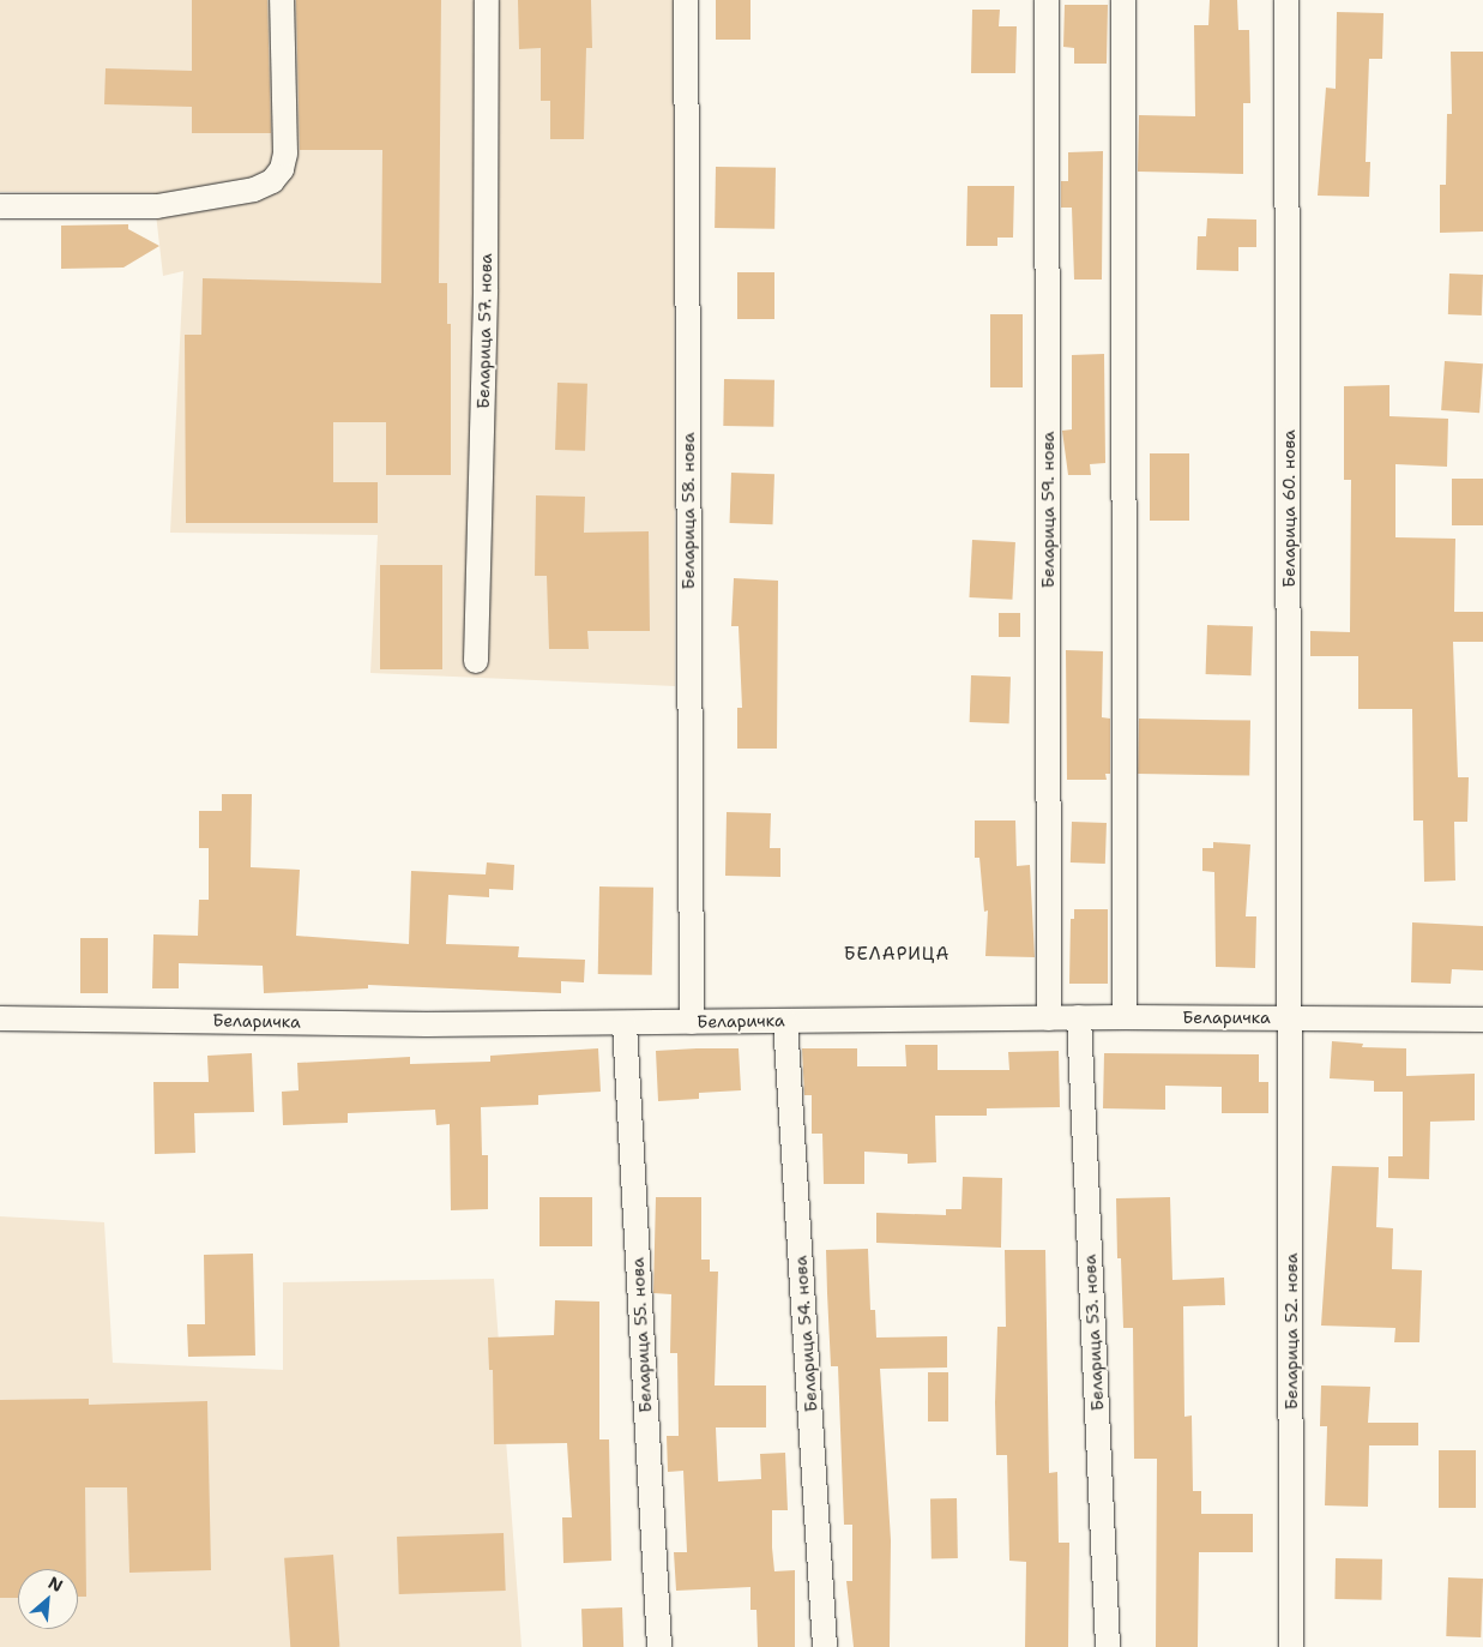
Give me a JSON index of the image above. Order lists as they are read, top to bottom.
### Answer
{
  "streets": {
    "street": [
      "Беларица 57. нова",
      "Беларица 60. нова",
      "Беларица 59. нова",
      "Беларица 58. нова",
      "Беларичка",
      "Беларица 52. нова",
      "Беларица 53. нова",
      "Беларица 54. нова",
      "Беларица 55. нова"
    ]
  },
  "crossings": [
    ["Беларица 60. нова", "Беларичка"],
    ["Беларица 60. нова", "Беларица 52. нова"],
    ["Беларица 59. нова", "Беларичка"],
    ["Беларица 58. нова", "Беларичка"],
    ["Беларичка", "Беларица 52. нова"],
    ["Беларичка", "Беларица 53. нова"],
    ["Беларичка", "Беларица 54. нова"],
    ["Беларичка", "Беларица 55. нова"]
  ],
  "districts": ["БЕЛАРИЦА"],
  "north": "top right"
}
